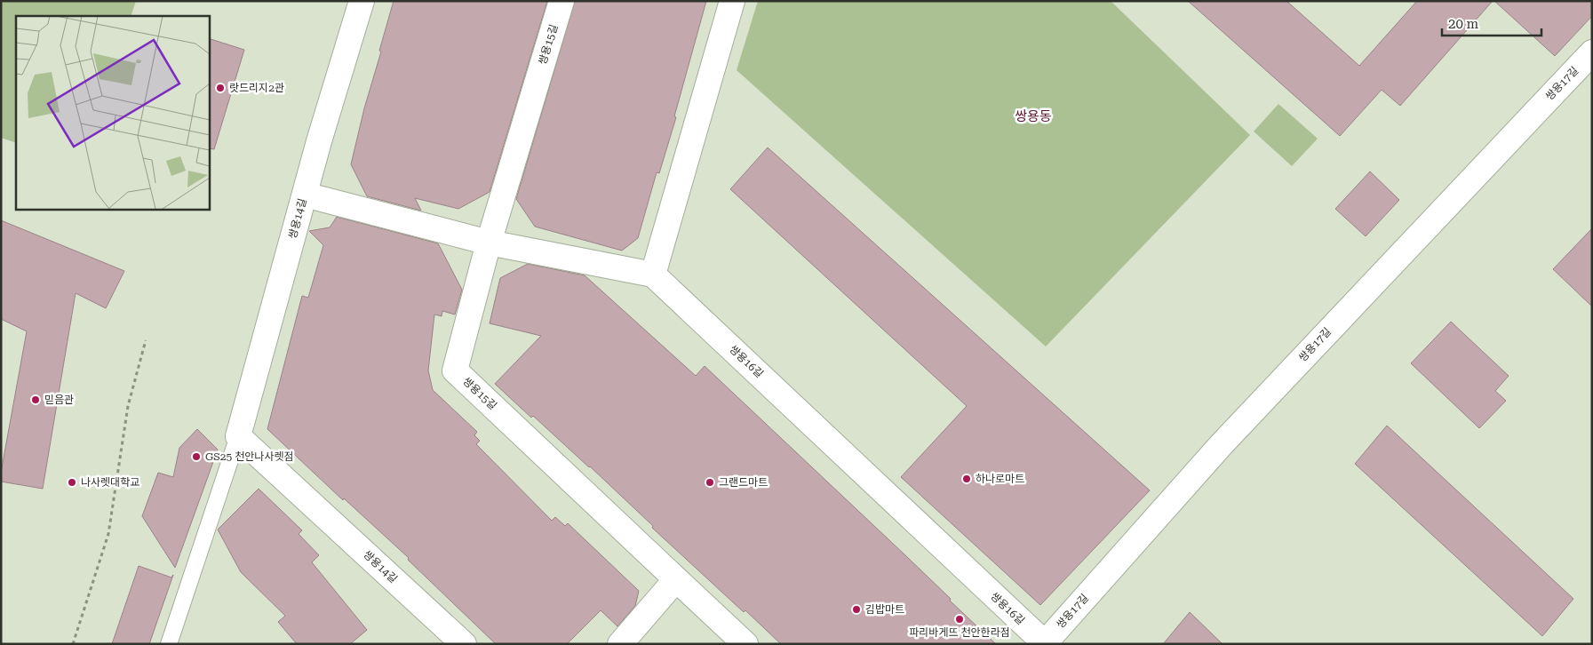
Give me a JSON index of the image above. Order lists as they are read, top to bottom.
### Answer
{
  "streets": {
    "street": [
      "쌍용15길",
      "쌍용17길",
      "쌍용14길",
      "쌍용16길"
    ]
  },
  "crossings": [
    ["쌍용17길", "쌍용16길"]
  ],
  "districts": ["쌍용동"],
  "places": [
    "랏드리지2관",
    "믿음관",
    "GS25 천안나사렛점",
    "하나로마트",
    "나사렛대학교",
    "그랜드마트",
    "김밥마트",
    "파리바게뜨 천안한라점"
  ],
  "scale_bar": "20 m"
}
